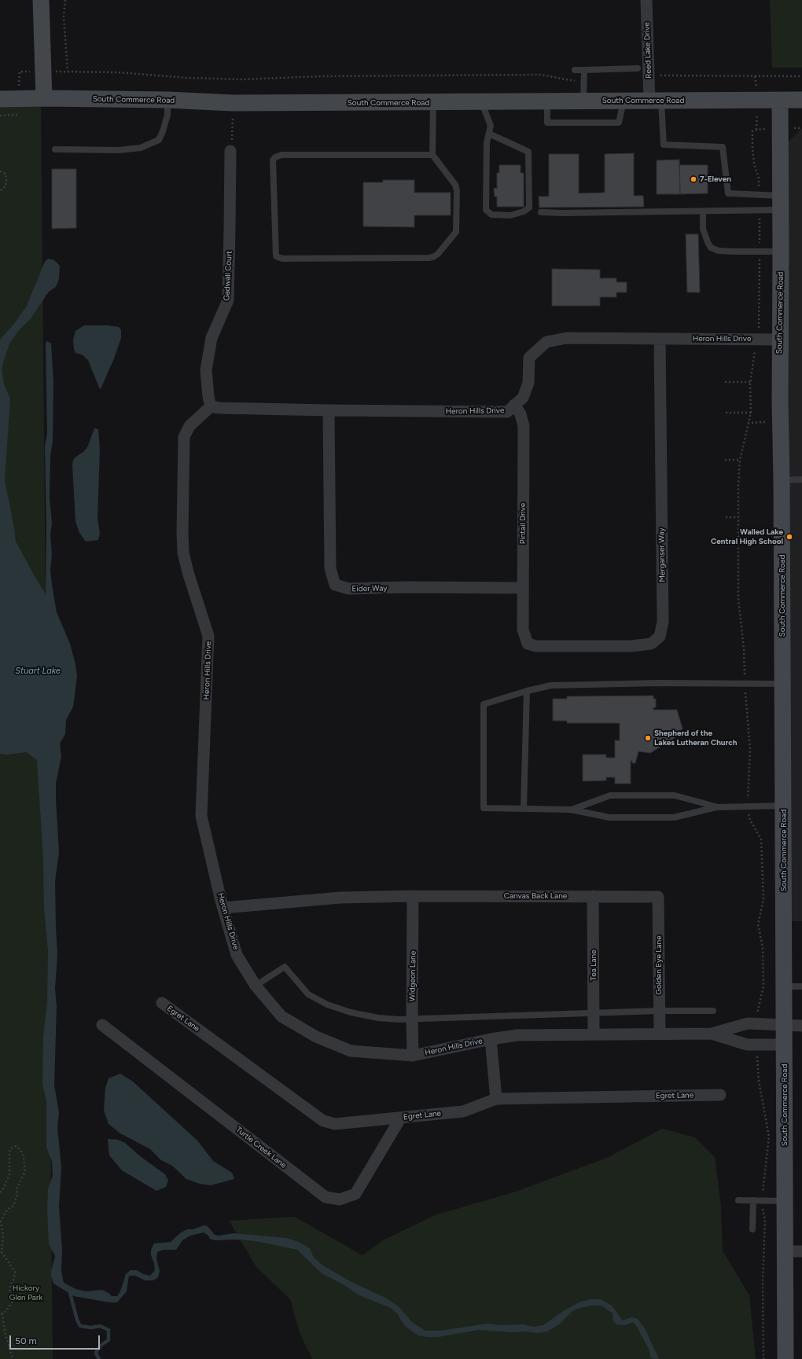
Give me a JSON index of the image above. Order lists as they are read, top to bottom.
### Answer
{
  "streets": {
    "street": [
      "Reed Lake Drive",
      "South Commerce Road",
      "Gadwall Court",
      "Heron Hills Drive",
      "Pintail Drive",
      "Merganser Way",
      "Eider Way",
      "Canvas Back Lane",
      "Tea Lane",
      "Golden Eye Lane",
      "Widgeon Lane",
      "Egret Lane",
      "Turtle Creek Lane"
    ]
  },
  "crossings": [
    ["Reed Lake Drive", "South Commerce Road"],
    ["South Commerce Road", "Heron Hills Drive"],
    ["Gadwall Court", "Heron Hills Drive"],
    ["Heron Hills Drive", "Pintail Drive"],
    ["Heron Hills Drive", "Merganser Way"],
    ["Heron Hills Drive", "Eider Way"],
    ["Heron Hills Drive", "Canvas Back Lane"],
    ["Heron Hills Drive", "Tea Lane"],
    ["Heron Hills Drive", "Golden Eye Lane"],
    ["Heron Hills Drive", "Widgeon Lane"],
    ["Pintail Drive", "Merganser Way"],
    ["Pintail Drive", "Eider Way"],
    ["Canvas Back Lane", "Tea Lane"],
    ["Canvas Back Lane", "Golden Eye Lane"],
    ["Canvas Back Lane", "Widgeon Lane"],
    ["Egret Lane", "Turtle Creek Lane"]
  ],
  "water": ["Stuart Lake"],
  "parks": ["Hickory Glen Park"],
  "places": ["7-Eleven", "Walled Lake Central High School", "Shepherd of the Lakes Lutheran Church"],
  "scale_bar": "50 m"
}
